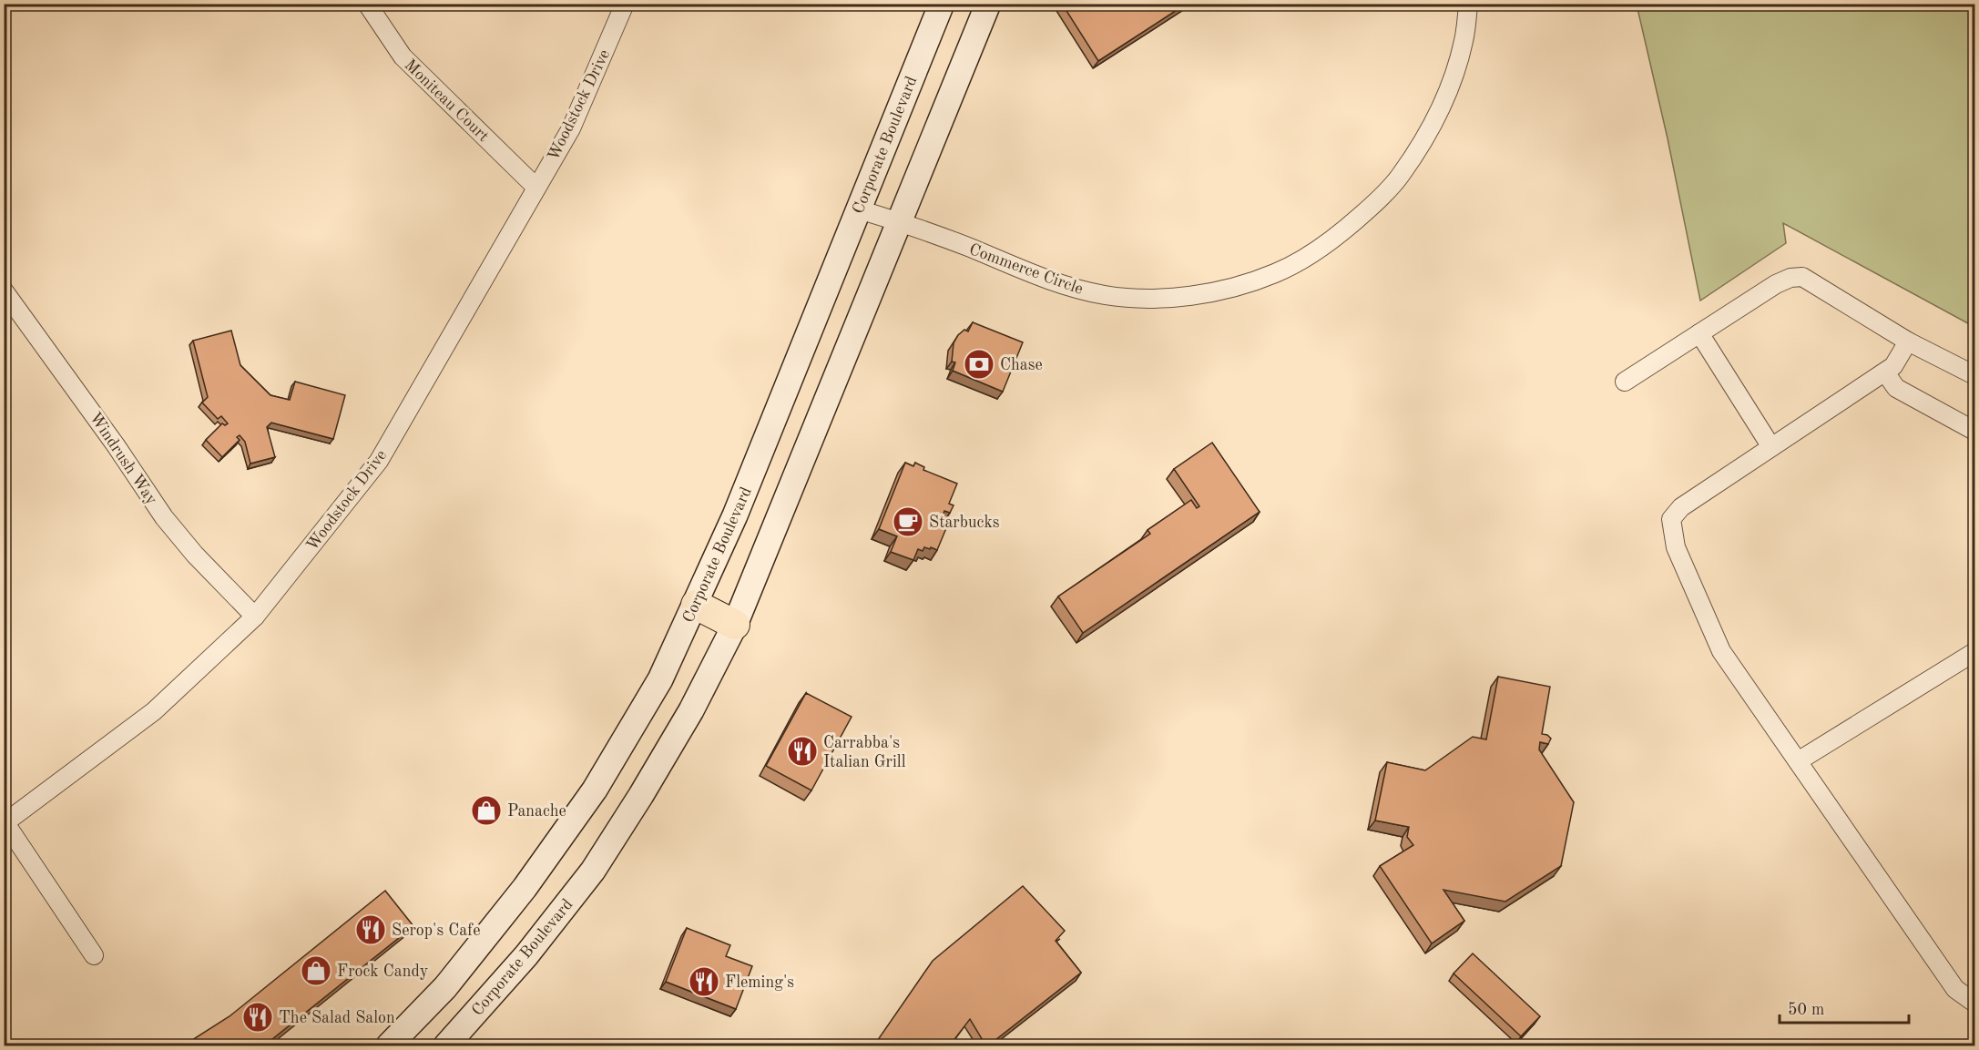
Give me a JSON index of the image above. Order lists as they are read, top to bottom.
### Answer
{
  "streets": {
    "street": [
      "Moniteau Court",
      "Woodstock Drive",
      "Corporate Boulevard",
      "Commerce Circle",
      "Windrush Way"
    ]
  },
  "crossings": [
    ["Moniteau Court", "Woodstock Drive"],
    ["Woodstock Drive", "Windrush Way"],
    ["Corporate Boulevard", "Commerce Circle"]
  ],
  "places": {
    "bank": ["Chase"],
    "cafe": ["Starbucks"],
    "restaurant": [
      "Carrabba's Italian Grill",
      "Serop's Cafe",
      "Fleming's",
      "The Salad Salon"
    ],
    "shop": ["Panache", "Frock Candy"]
  },
  "scale_bar": "50 m"
}
